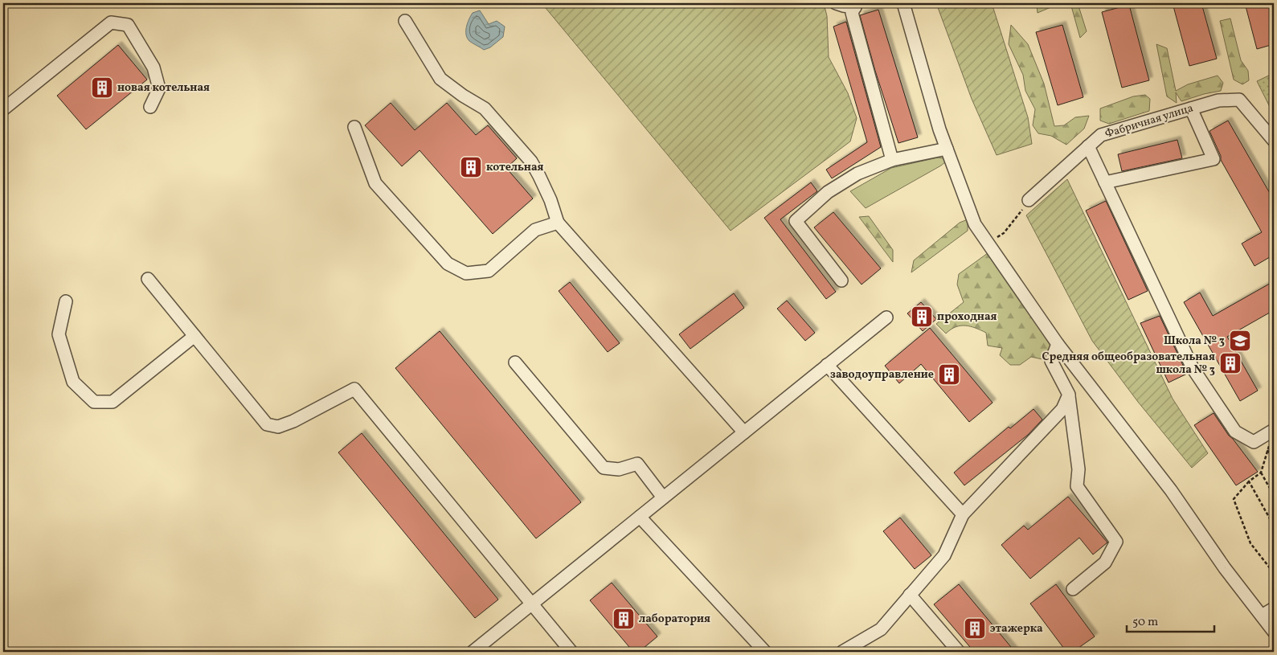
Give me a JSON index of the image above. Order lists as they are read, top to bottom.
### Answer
{
  "streets": {
    "street": ["Фабричная улица"]
  },
  "places": {
    "building": [
      "новая котельная",
      "котельная",
      "проходная",
      "Средняя общеобразовательная школа № 3",
      "заводоуправление",
      "лаборатория",
      "этажерка"
    ],
    "school or university": ["Школа № 3"]
  },
  "scale_bar": "50 m"
}
